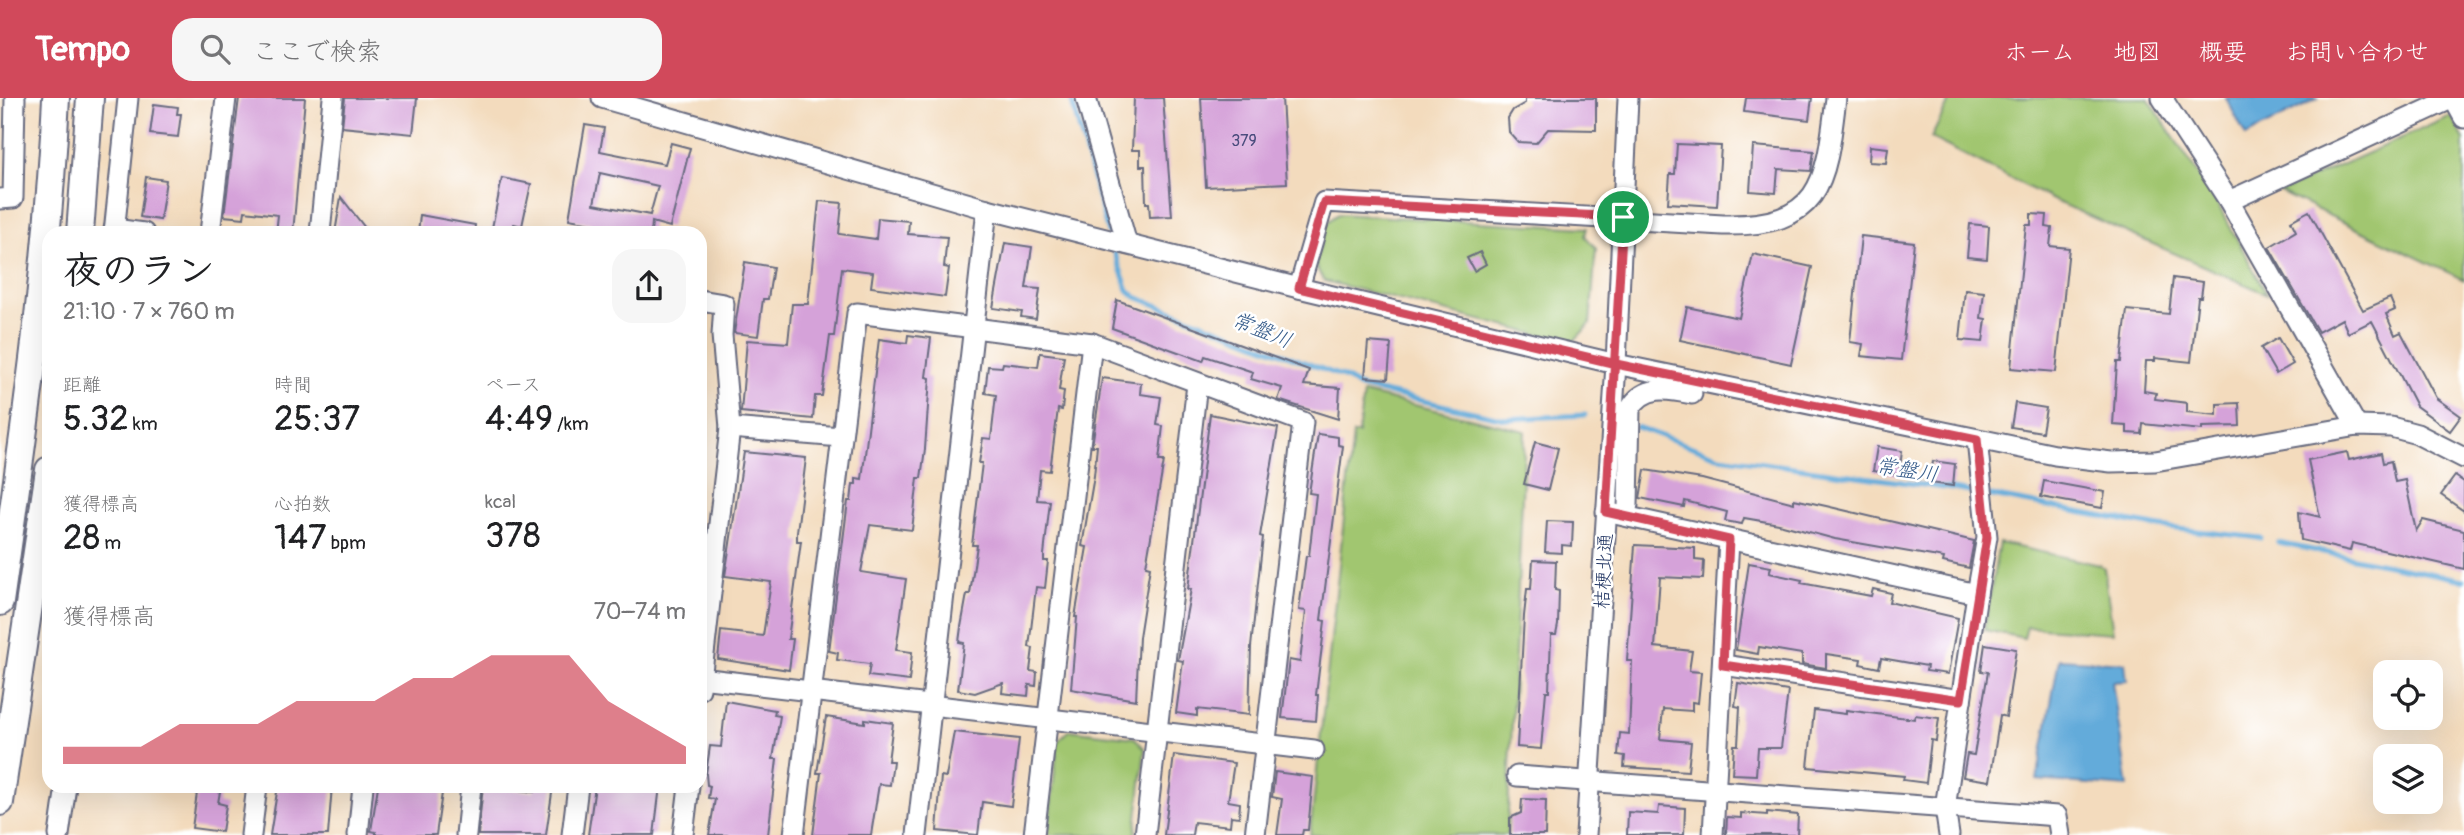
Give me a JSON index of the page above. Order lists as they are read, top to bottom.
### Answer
{
  "streets": {
    "street": ["桔梗北通"]
  },
  "water": ["常盤川"],
  "house_numbers": ["379"],
  "page": {
    "header": "Tempo",
    "search": "ここで検索",
    "nav": [
      "ホーム",
      "地図",
      "概要",
      "お問い合わせ"
    ],
    "heading": ["夜のラン", "21:10 · 7 × 760 m"],
    "stats": [
      ["距離", "5.32 km"],
      ["時間", "25:37"],
      ["ペース", "4:49 /km"],
      ["獲得標高", "28 m"],
      ["心拍数", "147 bpm"],
      ["kcal", "378"]
    ],
    "chart": ["獲得標高", "70–74 m"]
  }
}
